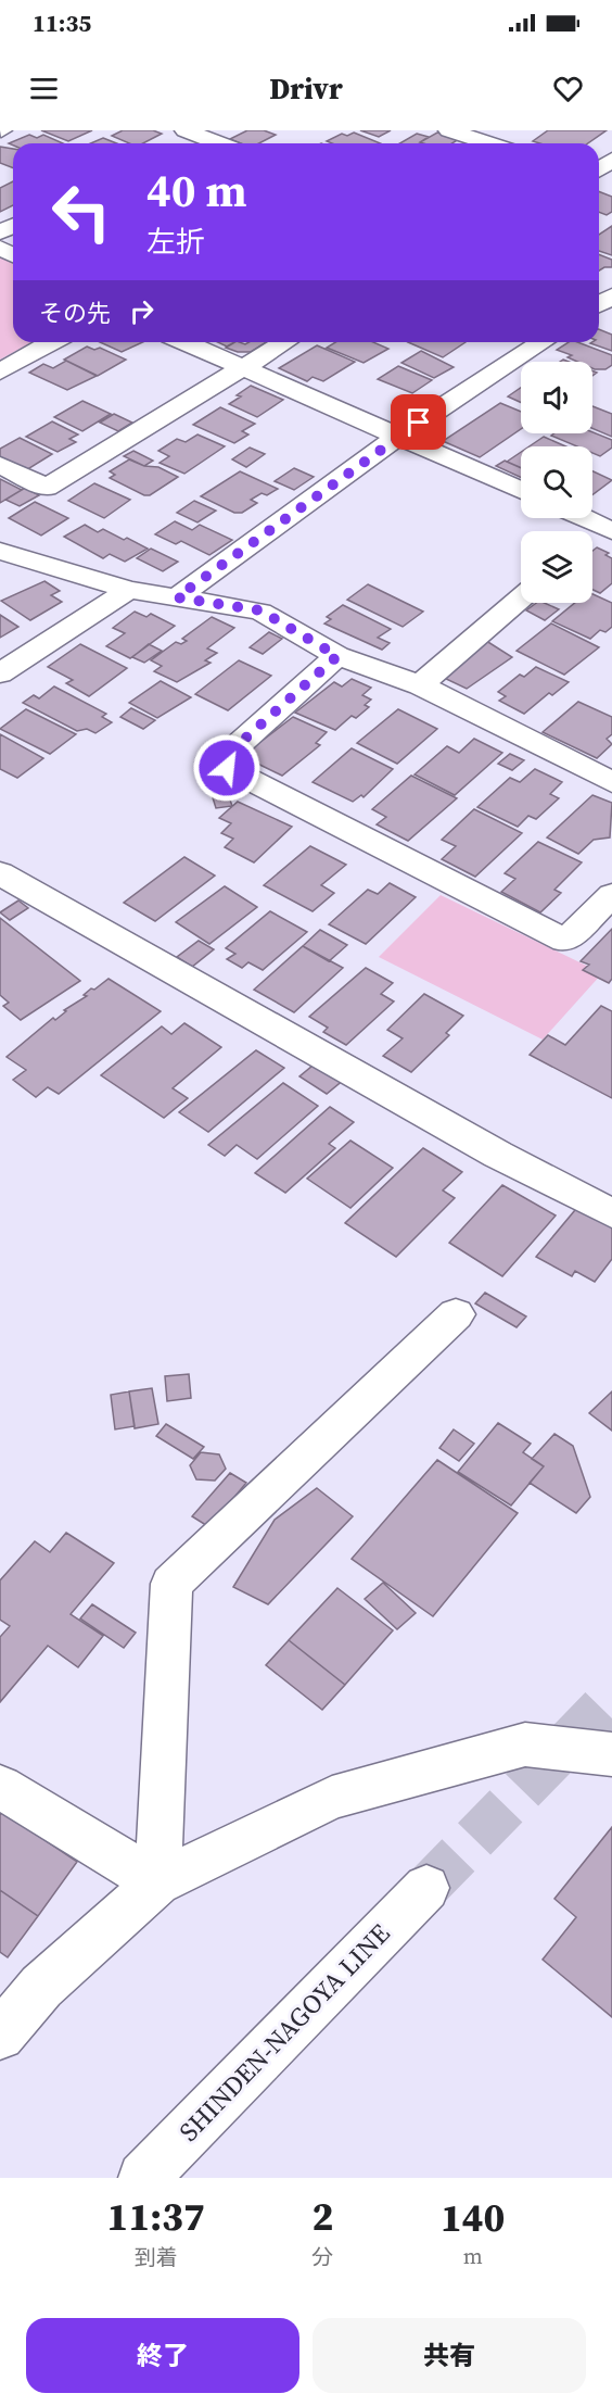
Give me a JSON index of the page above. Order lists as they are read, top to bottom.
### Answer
{
  "streets": {
    "street": ["SHINDEN-NAGOYA LINE"]
  },
  "page": {
    "status": "11:35",
    "header": "Drivr",
    "turn": ["40 m", "左折"],
    "then": "その先",
    "eta": [
      "11:37",
      "到着",
      "2",
      "分",
      "140",
      "m"
    ],
    "buttons": ["終了", "共有"]
  }
}
